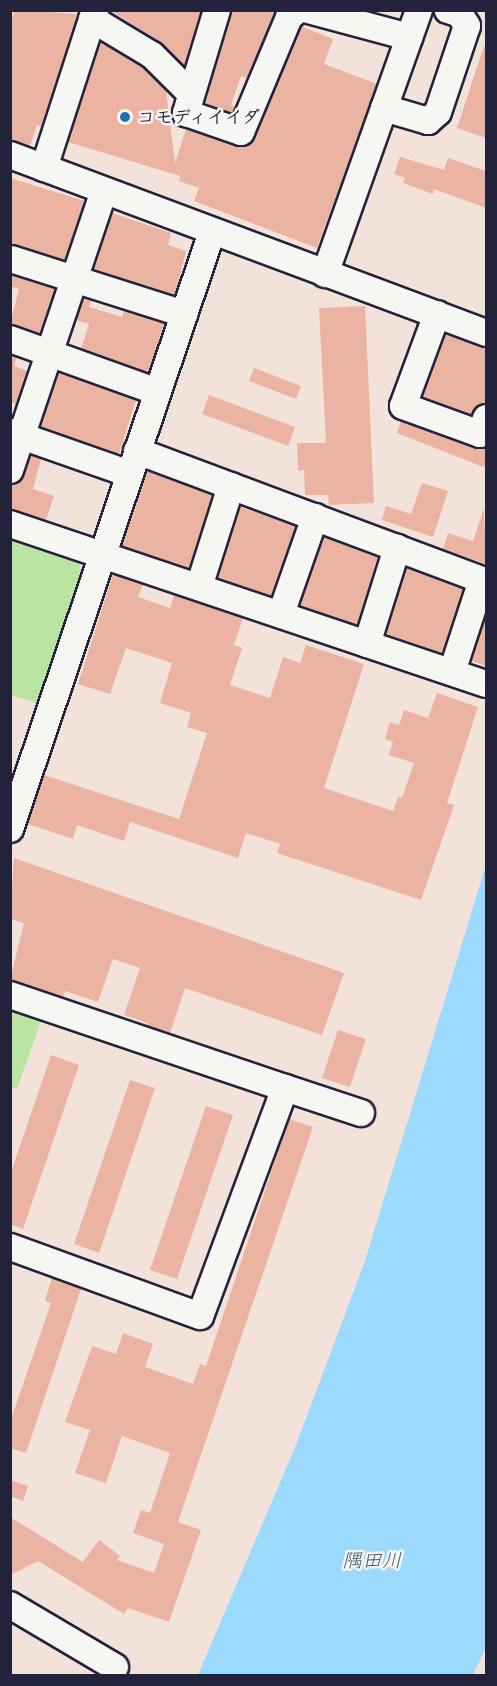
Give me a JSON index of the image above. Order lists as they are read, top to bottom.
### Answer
{
  "water": ["隅田川"],
  "places": ["コモディイイダ"]
}
